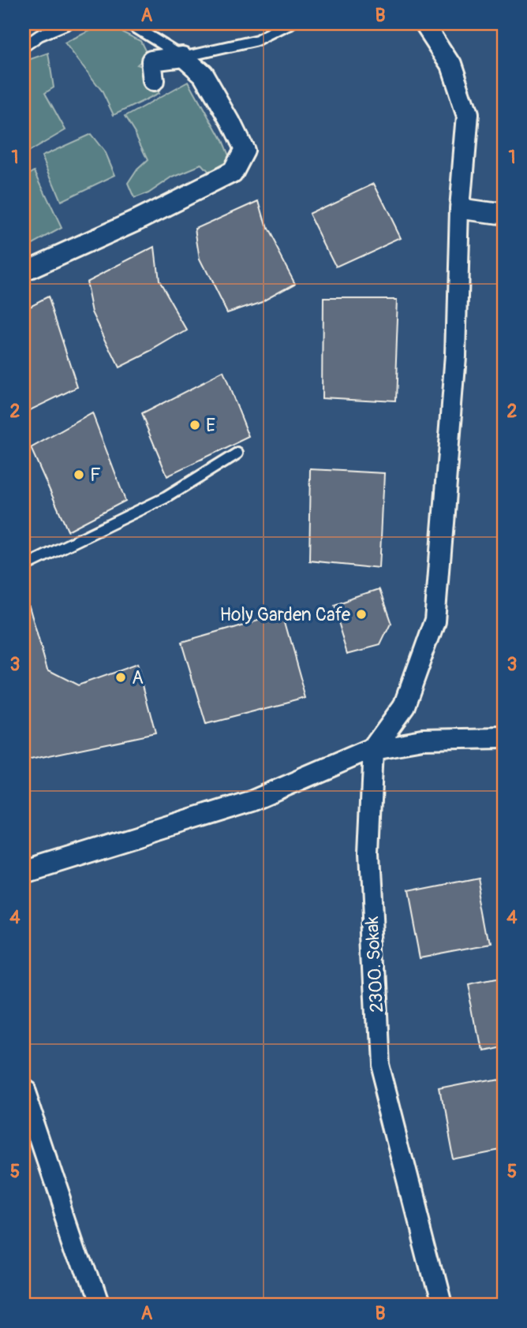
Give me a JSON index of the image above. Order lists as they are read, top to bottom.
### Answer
{
  "streets": {
    "street": ["2300. Sokak"]
  },
  "places": [
    "E",
    "F",
    "Holy Garden Cafe",
    "A"
  ],
  "grid": {
    "columns": ["A", "B"],
    "rows": [
      "1",
      "2",
      "3",
      "4",
      "5"
    ]
  }
}
